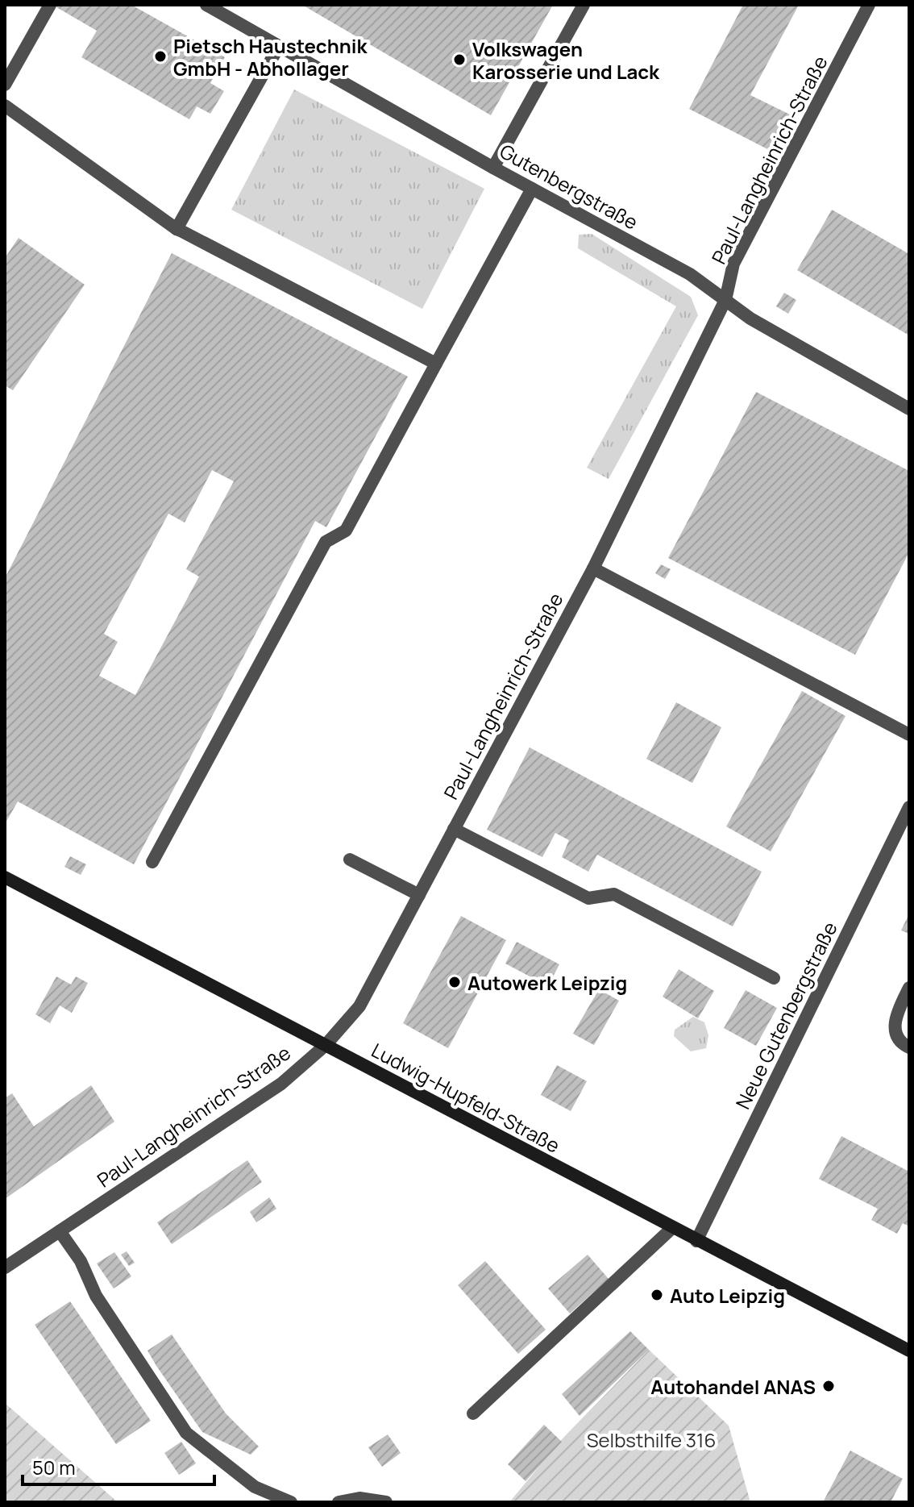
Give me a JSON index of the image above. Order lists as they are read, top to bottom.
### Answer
{
  "streets": {
    "main road": ["Ludwig-Hupfeld-Straße"],
    "street": ["Paul-Langheinrich-Straße", "Gutenbergstraße", "Neue Gutenbergstraße"]
  },
  "crossings": [
    ["Paul-Langheinrich-Straße", "Gutenbergstraße"],
    ["Paul-Langheinrich-Straße", "Ludwig-Hupfeld-Straße"],
    ["Neue Gutenbergstraße", "Ludwig-Hupfeld-Straße"]
  ],
  "parks": ["Selbsthilfe 316"],
  "places": [
    "Pietsch Haustechnik GmbH - Abhollager",
    "Volkswagen Karosserie und Lack",
    "Autowerk Leipzig",
    "Auto Leipzig",
    "Autohandel ANAS"
  ],
  "scale_bar": "50 m"
}
